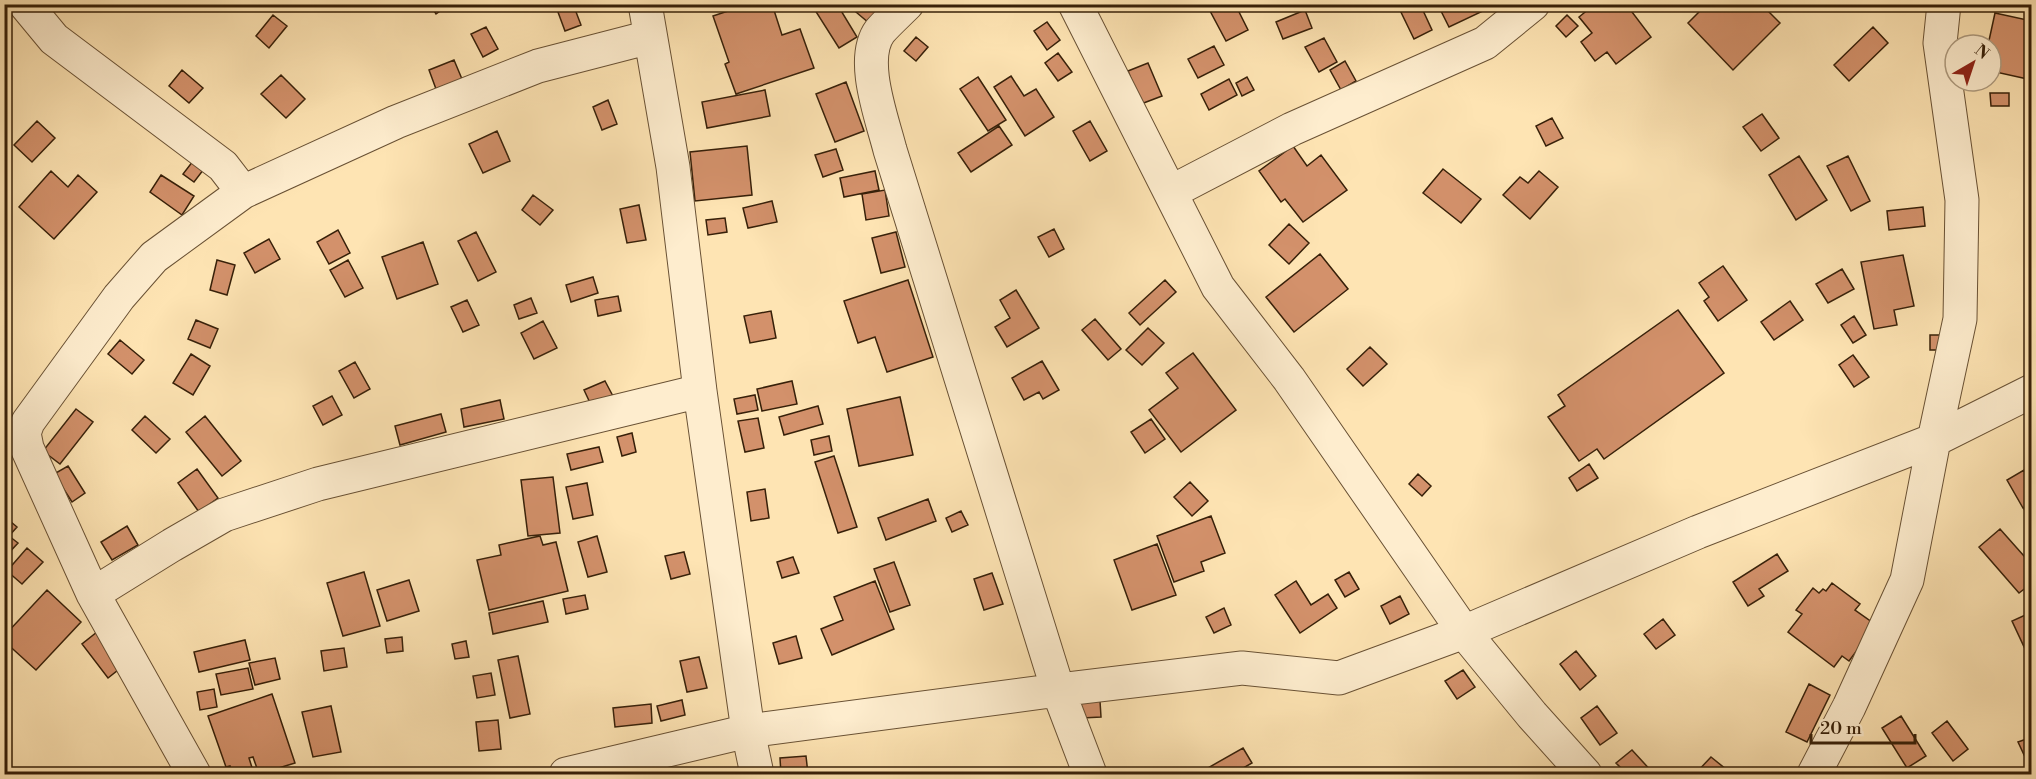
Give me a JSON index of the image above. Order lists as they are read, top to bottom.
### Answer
{
  "scale_bar": "20 m",
  "north": "top right"
}
